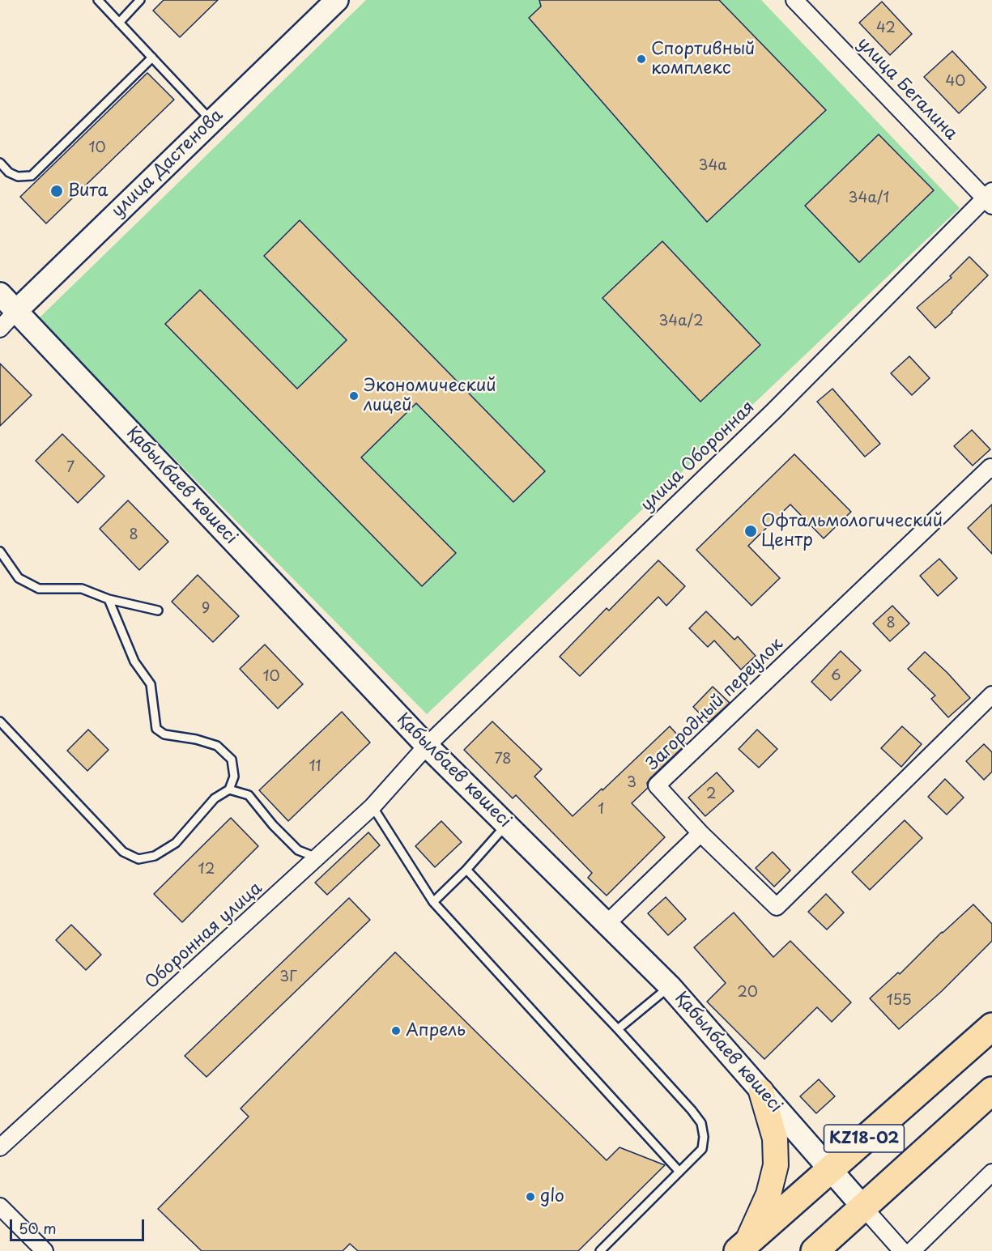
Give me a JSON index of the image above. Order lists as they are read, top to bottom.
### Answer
{
  "streets": {
    "highway": ["KZ18-02"],
    "main road": ["улица Дастенова", "Қабылбаев көшесі"],
    "street": [
      "улица Бегалина",
      "улица Оборонная",
      "Загородный переулок",
      "Оборонная улица"
    ]
  },
  "crossings": [
    ["улица Бегалина", "улица Оборонная"],
    ["улица Дастенова", "Қабылбаев көшесі"],
    ["улица Оборонная", "Қабылбаев көшесі"],
    ["улица Оборонная", "Оборонная улица"],
    ["Қабылбаев көшесі", "Оборонная улица"],
    ["Қабылбаев көшесі", "KZ18-02"]
  ],
  "places": [
    "Спортивный комплекс",
    "Вита",
    "Экономический лицей",
    "Офтальмологический Центр",
    "Апрель",
    "glo"
  ],
  "house_numbers": [
    "42",
    "40",
    "10",
    "34а",
    "34а/1",
    "34а/2",
    "7",
    "8",
    "9",
    "8",
    "6",
    "10",
    "78",
    "11",
    "3",
    "2",
    "1",
    "12",
    "3Г",
    "20",
    "155"
  ],
  "scale_bar": "50 m"
}
